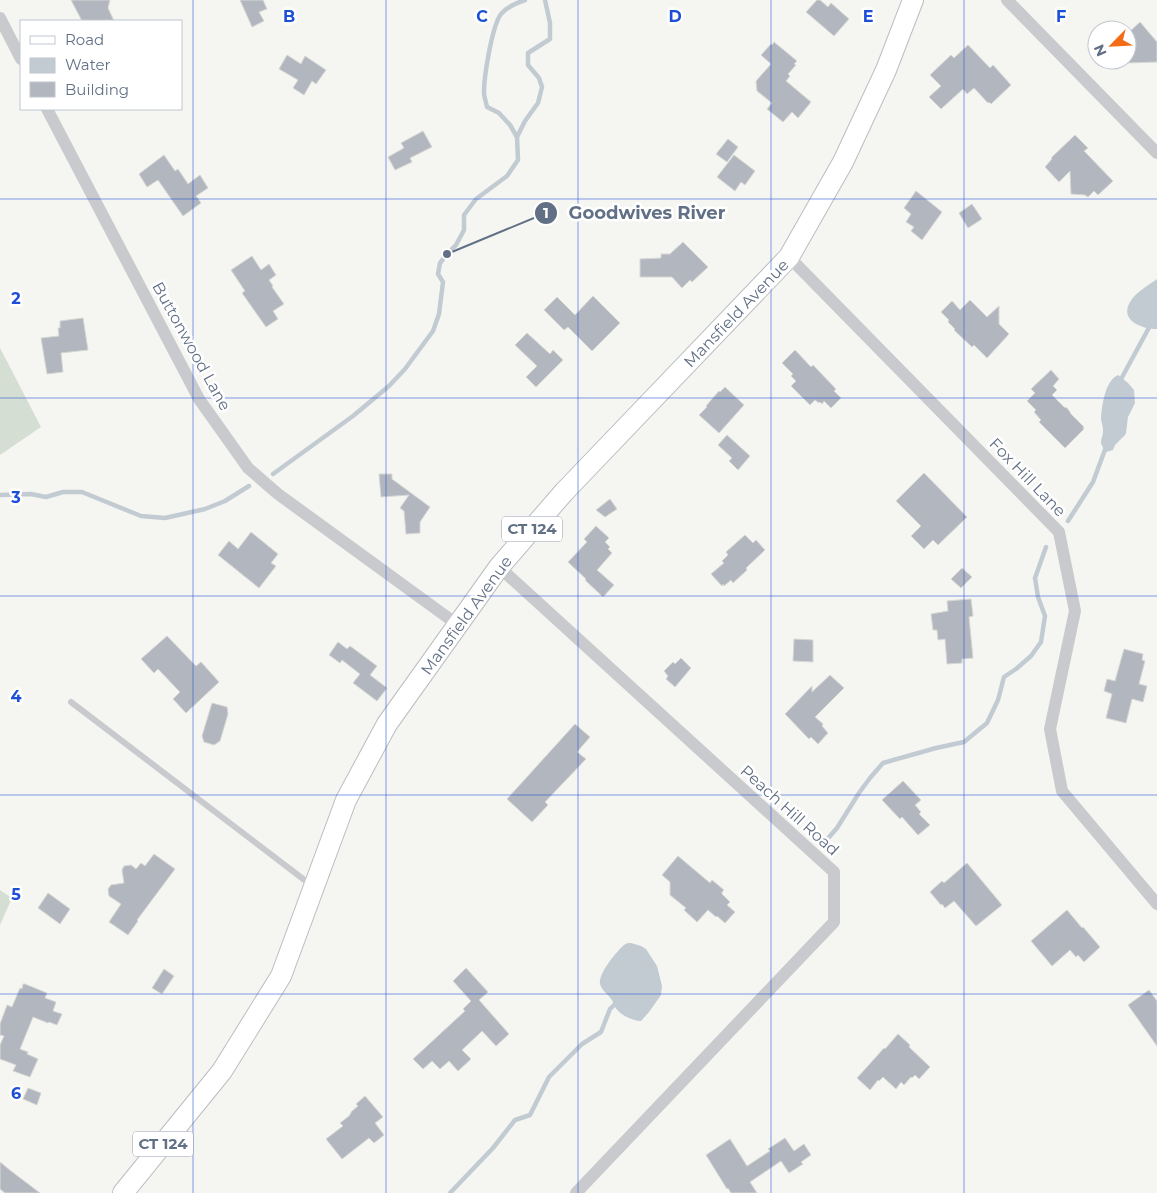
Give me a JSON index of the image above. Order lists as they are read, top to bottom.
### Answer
{
  "streets": {
    "main road": ["Mansfield Avenue", "CT 124"],
    "street": ["Buttonwood Lane", "Fox Hill Lane", "Peach Hill Road"]
  },
  "crossings": [
    ["Mansfield Avenue", "Buttonwood Lane"],
    ["Mansfield Avenue", "Fox Hill Lane"],
    ["Mansfield Avenue", "Peach Hill Road"]
  ],
  "places": ["Goodwives River"],
  "legend": ["Road", "Water", "Building"],
  "north": "bottom left",
  "grid": {
    "columns": [
      "B",
      "C",
      "D",
      "E",
      "F"
    ],
    "rows": [
      "2",
      "3",
      "4",
      "5",
      "6"
    ]
  }
}
